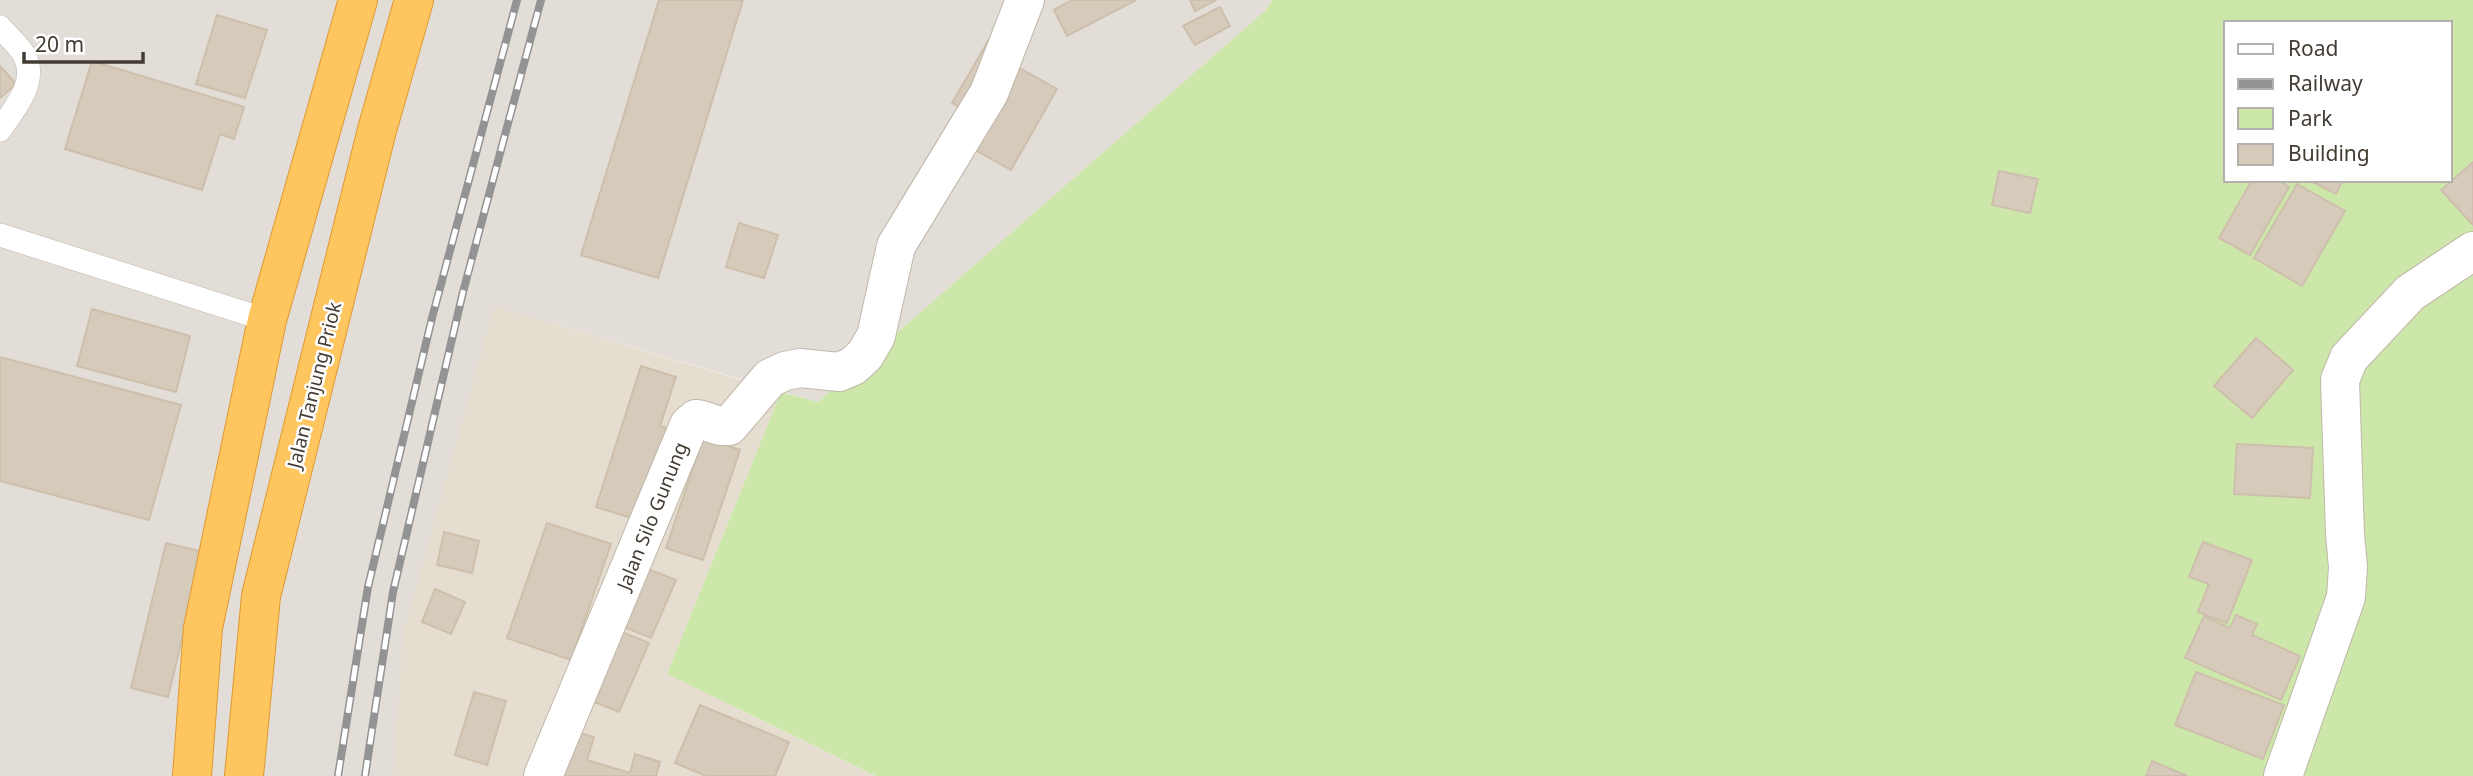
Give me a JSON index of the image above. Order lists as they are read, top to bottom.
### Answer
{
  "streets": {
    "highway": ["Jalan Tanjung Priok"],
    "street": ["Jalan Silo Gunung"]
  },
  "legend": [
    "Road",
    "Railway",
    "Park",
    "Building"
  ],
  "scale_bar": "20 m"
}
